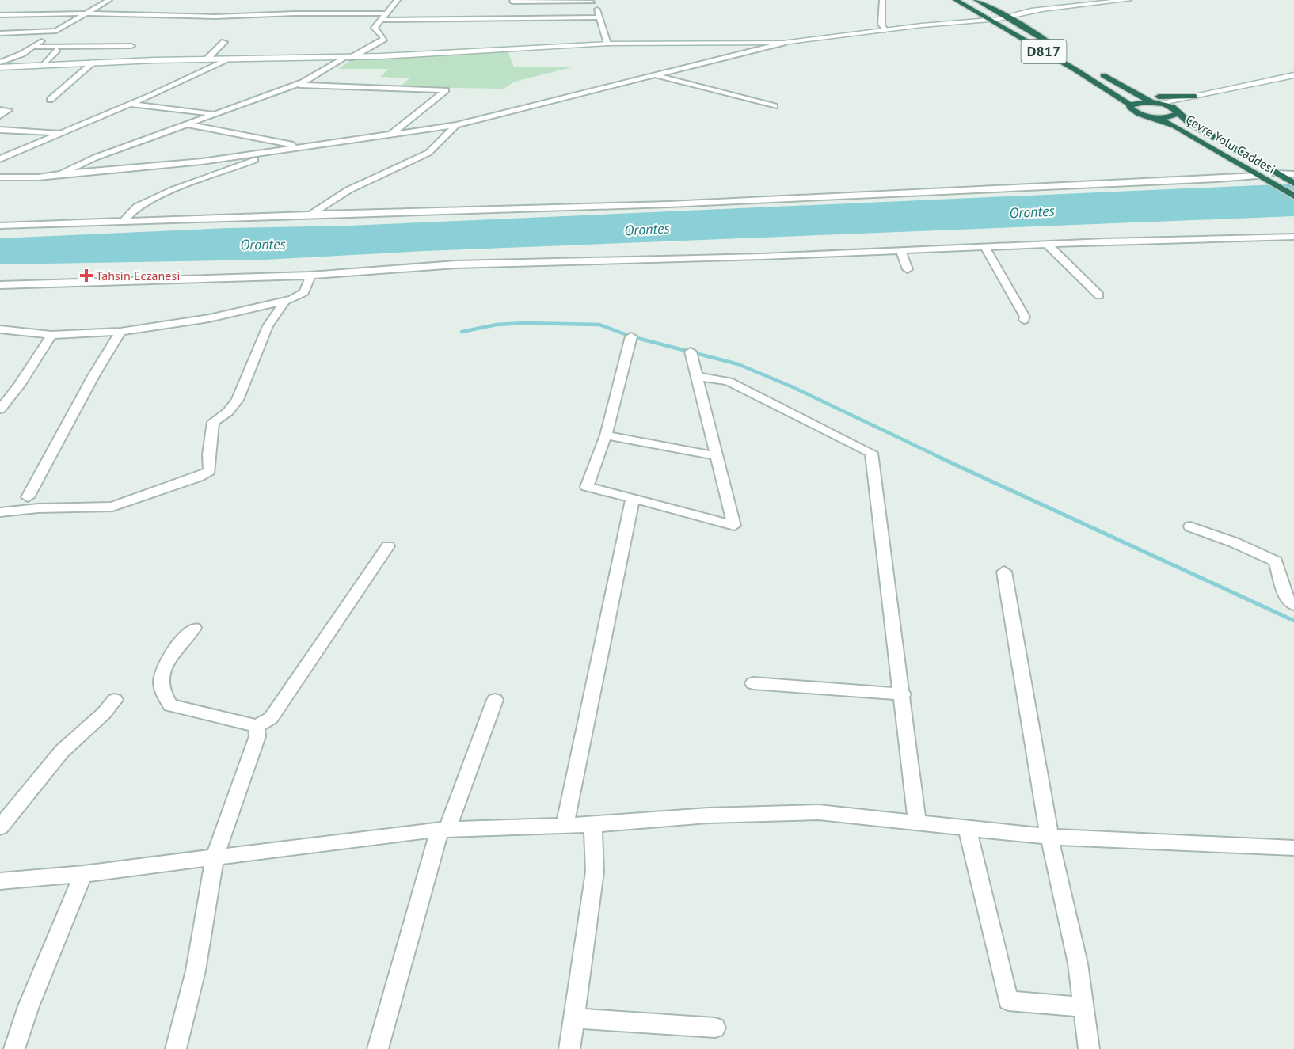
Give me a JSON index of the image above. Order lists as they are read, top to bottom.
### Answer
{
  "streets": {
    "highway": ["D817", "Çevre Yolu Caddesi"]
  },
  "water": ["Orontes"],
  "places": {
    "health": ["Tahsin Eczanesi"]
  }
}
